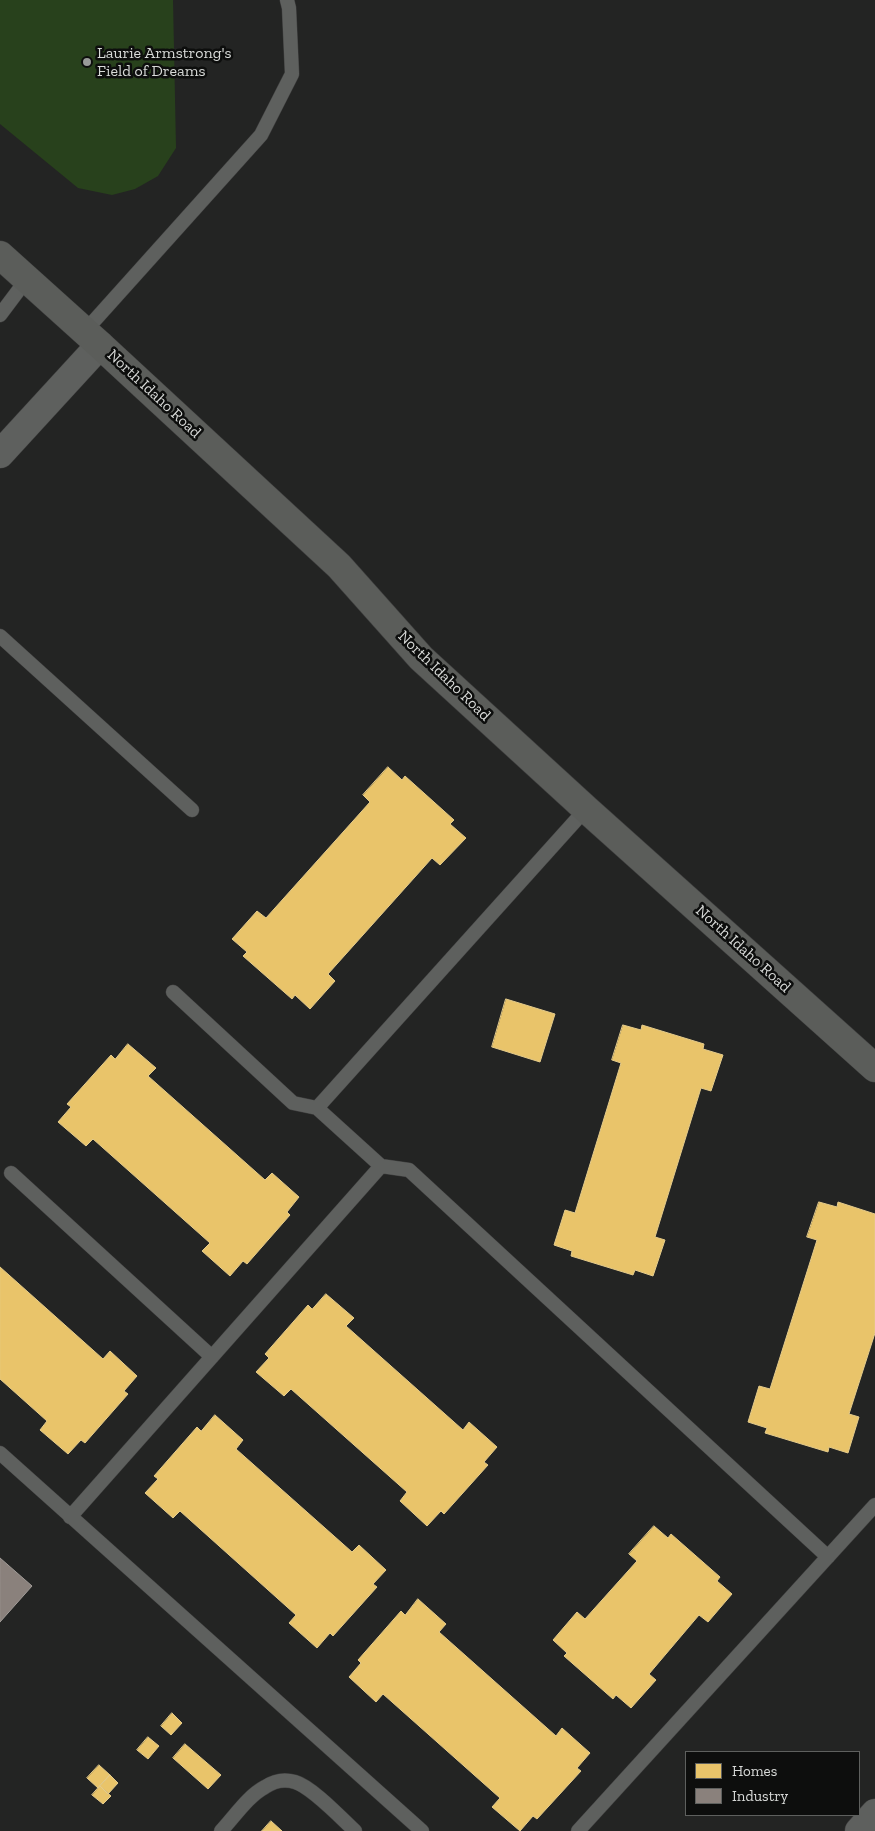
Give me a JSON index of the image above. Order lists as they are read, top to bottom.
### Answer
{
  "streets": {
    "street": ["North Idaho Road"]
  },
  "places": ["Laurie Armstrong's Field of Dreams"],
  "legend": ["Homes", "Industry"]
}
